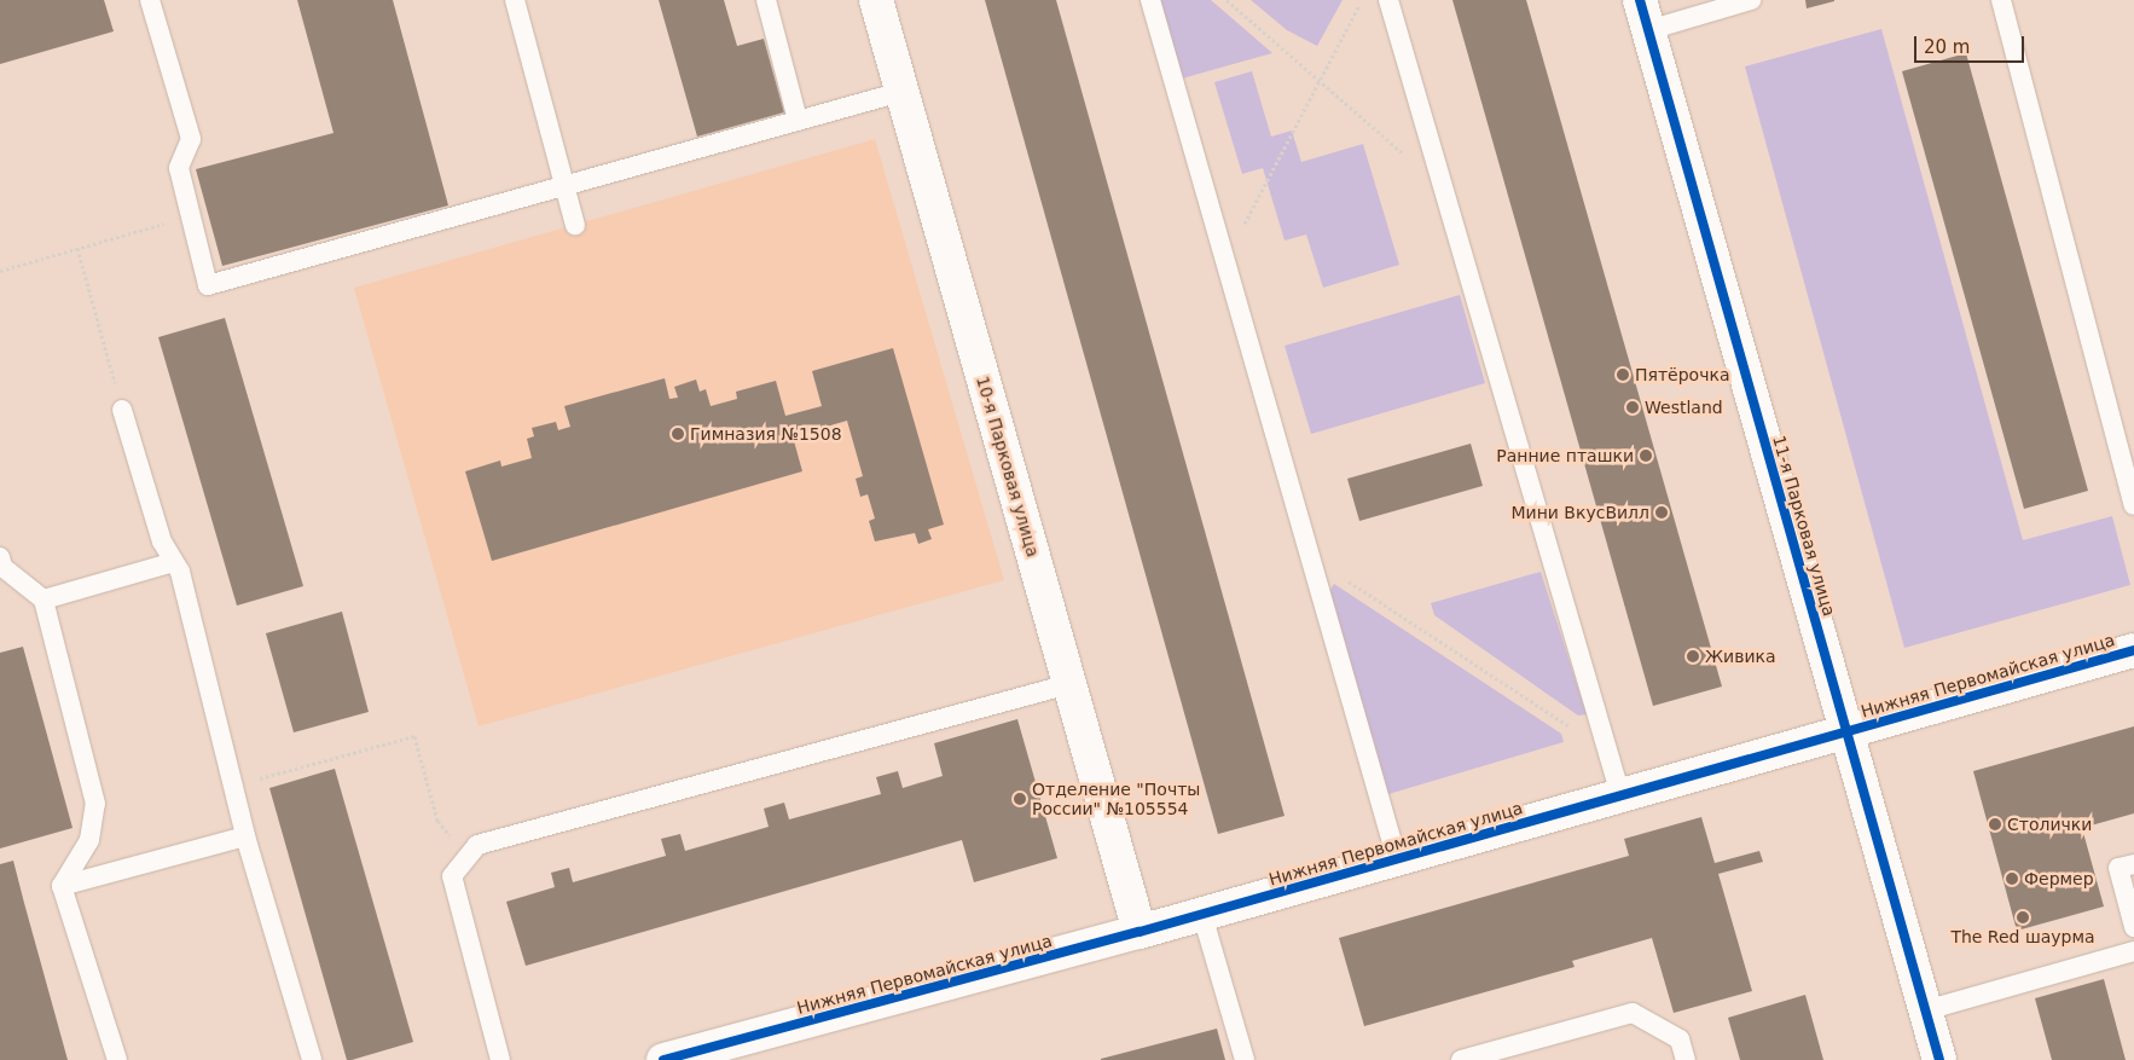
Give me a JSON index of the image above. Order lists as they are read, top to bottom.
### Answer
{
  "streets": {
    "street": ["10-я Парковая улица", "11-я Парковая улица", "Нижняя Первомайская улица"]
  },
  "crossings": [
    ["10-я Парковая улица", "Нижняя Первомайская улица"],
    ["11-я Парковая улица", "Нижняя Первомайская улица"]
  ],
  "places": [
    "Пятёрочка",
    "Westland",
    "Гимназия №1508",
    "Ранние пташки",
    "Мини ВкусВилл",
    "Живика",
    "Отделение \"Почты России\" №105554",
    "Столички",
    "Фермер",
    "The Red шаурма"
  ],
  "scale_bar": "20 m"
}
